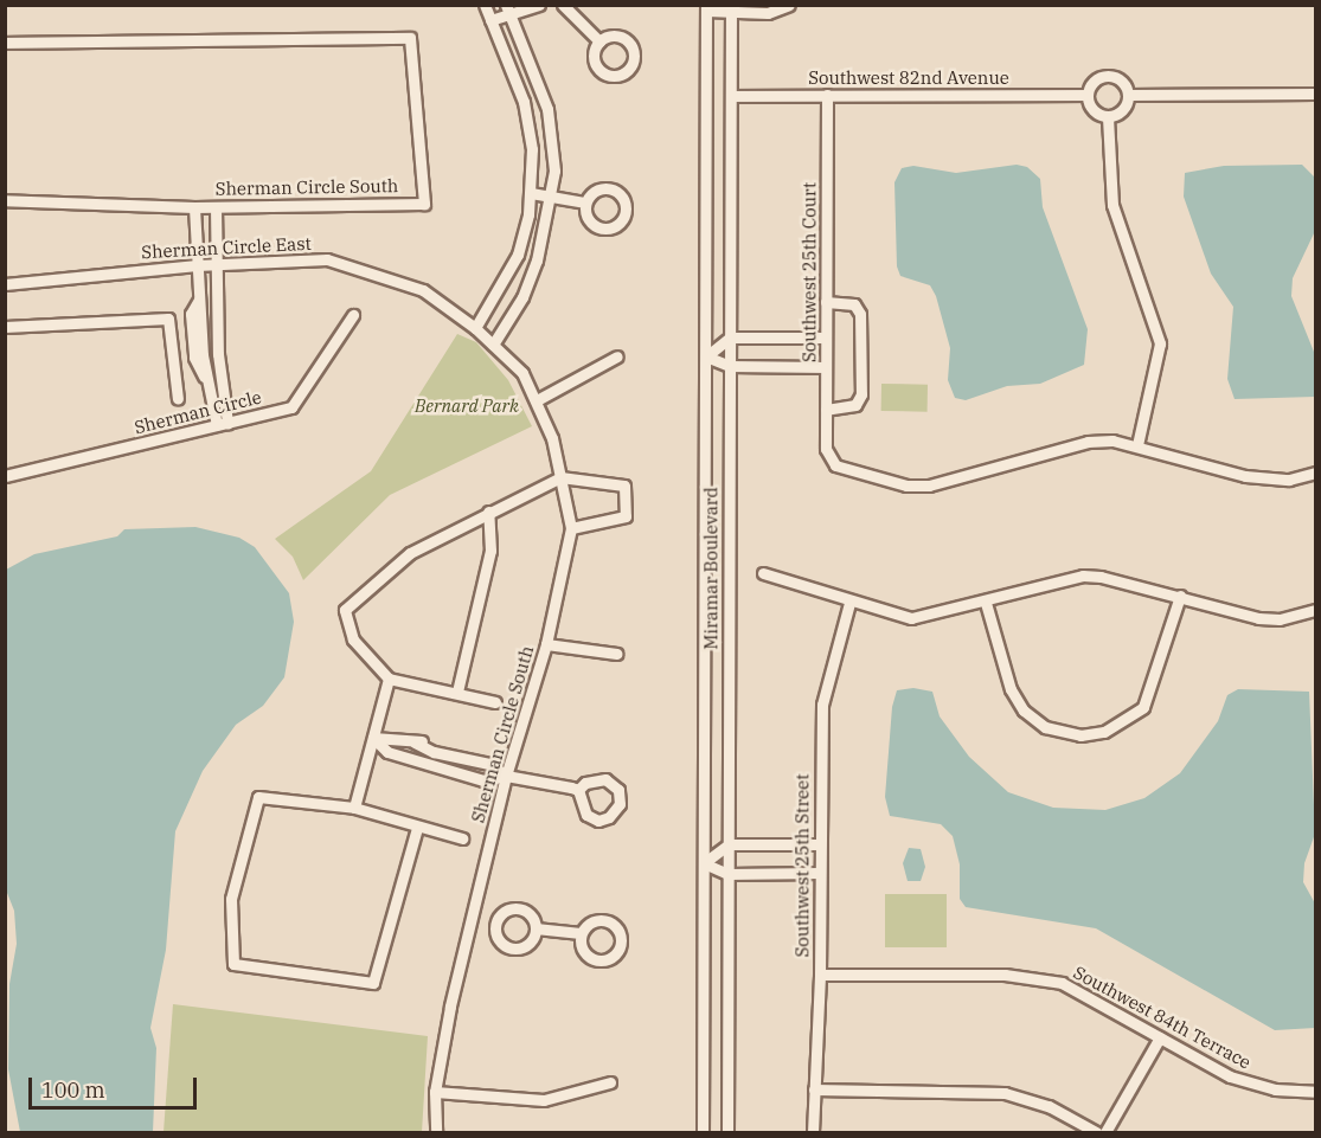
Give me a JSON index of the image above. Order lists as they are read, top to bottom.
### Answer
{
  "streets": {
    "street": [
      "Southwest 82nd Avenue",
      "Sherman Circle South",
      "Sherman Circle East",
      "Southwest 25th Court",
      "Sherman Circle",
      "Miramar Boulevard",
      "Southwest 25th Street",
      "Southwest 84th Terrace"
    ]
  },
  "crossings": [
    ["Southwest 82nd Avenue", "Southwest 25th Court"],
    ["Southwest 82nd Avenue", "Miramar Boulevard"],
    ["Sherman Circle South", "Sherman Circle East"],
    ["Southwest 25th Street", "Southwest 84th Terrace"]
  ],
  "parks": ["Bernard Park"],
  "scale_bar": "100 m"
}
